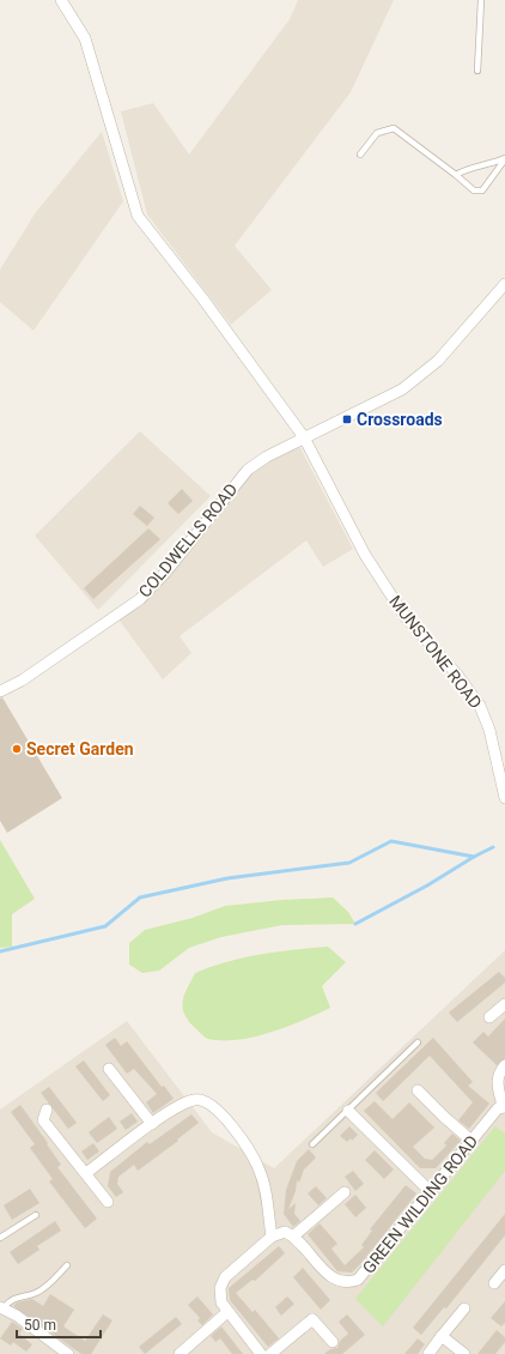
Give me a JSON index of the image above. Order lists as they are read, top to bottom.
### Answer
{
  "streets": {
    "street": ["COLDWELLS ROAD", "MUNSTONE ROAD", "GREEN WILDING ROAD"]
  },
  "crossings": [
    ["COLDWELLS ROAD", "MUNSTONE ROAD"]
  ],
  "places": {
    "transit": ["Crossroads"],
    "other": ["Secret Garden"]
  },
  "scale_bar": "50 m"
}
